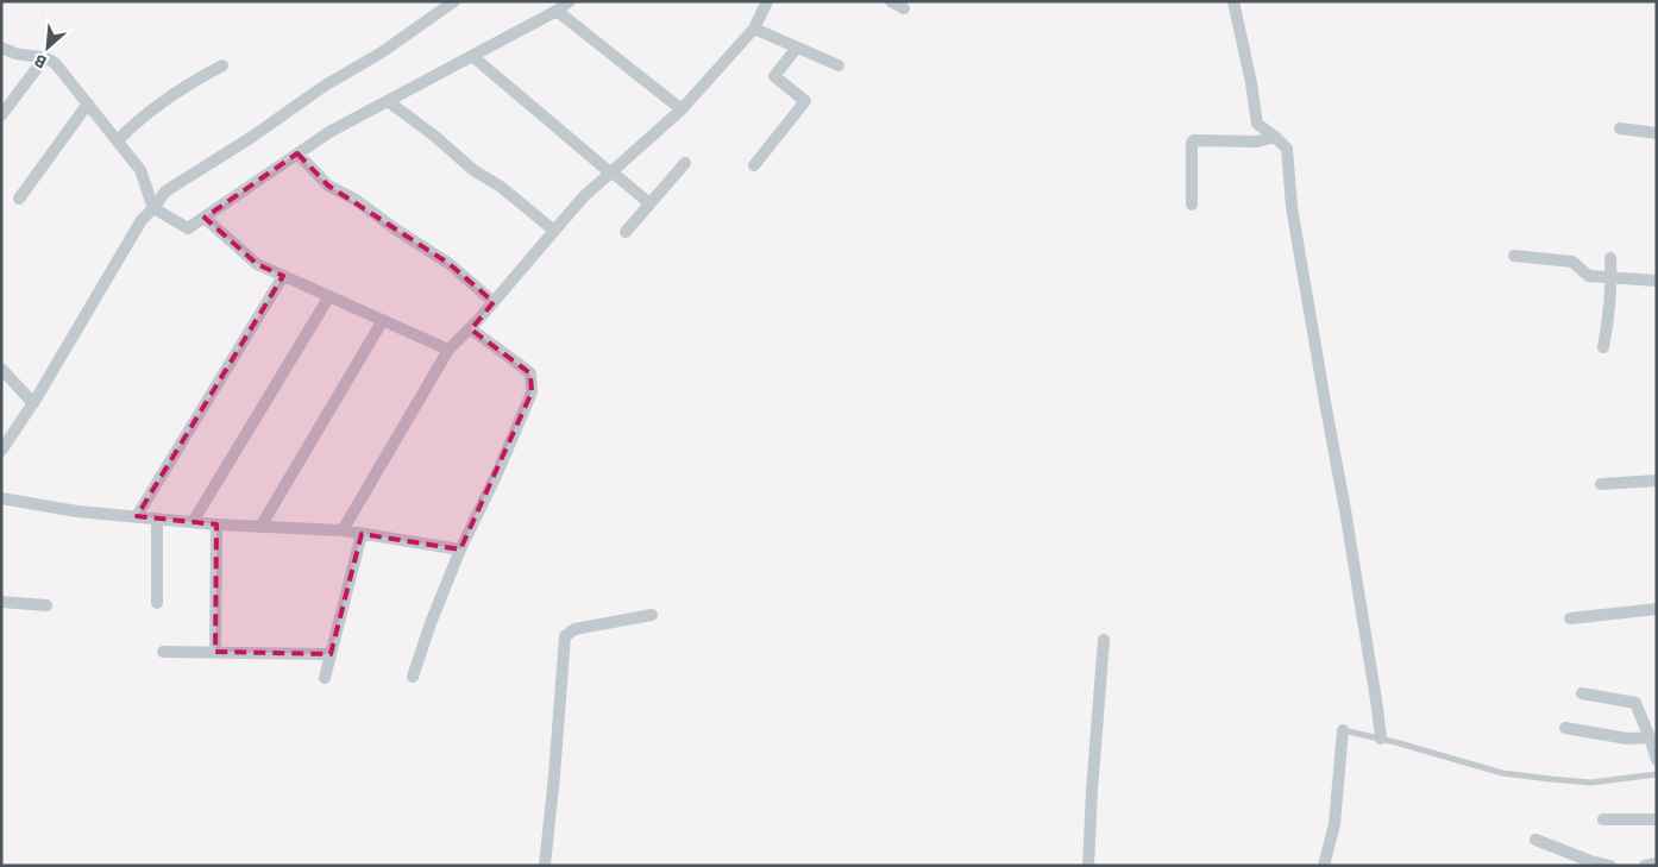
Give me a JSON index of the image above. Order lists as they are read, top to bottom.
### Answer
{
  "north": "bottom left"
}
